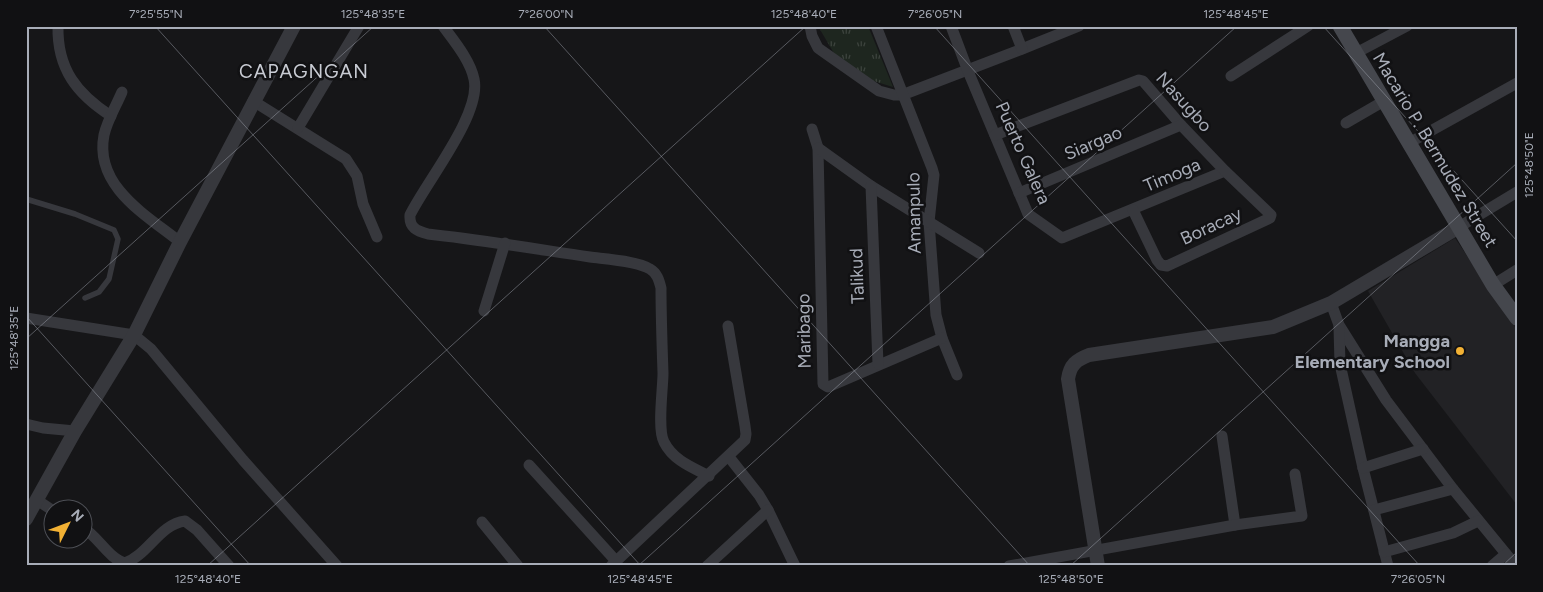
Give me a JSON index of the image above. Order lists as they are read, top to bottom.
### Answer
{
  "streets": {
    "main road": ["Macario P. Bermudez Street"],
    "street": [
      "Nasugbo",
      "Siargao",
      "Puerto Galera",
      "Timoga",
      "Amanpulo",
      "Boracay",
      "Talikud",
      "Maribago"
    ]
  },
  "crossings": [
    ["Nasugbo", "Siargao"],
    ["Nasugbo", "Puerto Galera"],
    ["Nasugbo", "Timoga"],
    ["Nasugbo", "Boracay"],
    ["Siargao", "Puerto Galera"],
    ["Puerto Galera", "Timoga"],
    ["Puerto Galera", "Boracay"],
    ["Timoga", "Boracay"],
    ["Amanpulo", "Maribago"],
    ["Talikud", "Maribago"]
  ],
  "districts": ["CAPAGNGAN"],
  "places": ["Mangga Elementary School"],
  "north": "top right",
  "coordinates": [
    "7°25'55\"N",
    "125°48'35\"E",
    "7°26'00\"N",
    "125°48'40\"E",
    "7°26'05\"N",
    "125°48'45\"E",
    "125°48'50\"E"
  ]
}
